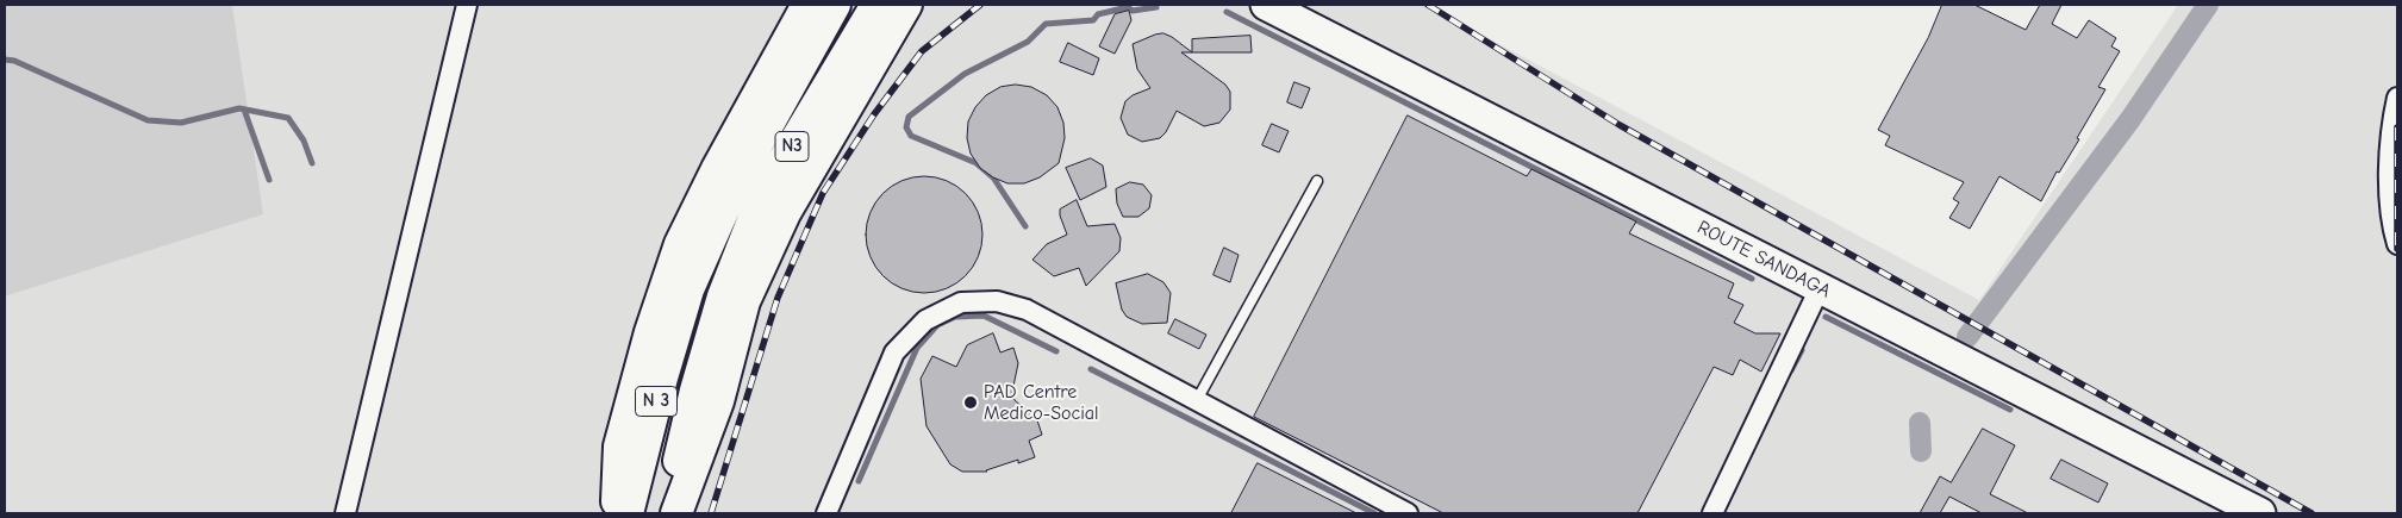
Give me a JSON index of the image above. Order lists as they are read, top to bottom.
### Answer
{
  "streets": {
    "highway": ["N3", "N 3"],
    "main road": ["ROUTE SANDAGA"]
  },
  "places": ["PAD Centre Medico-Social"]
}
